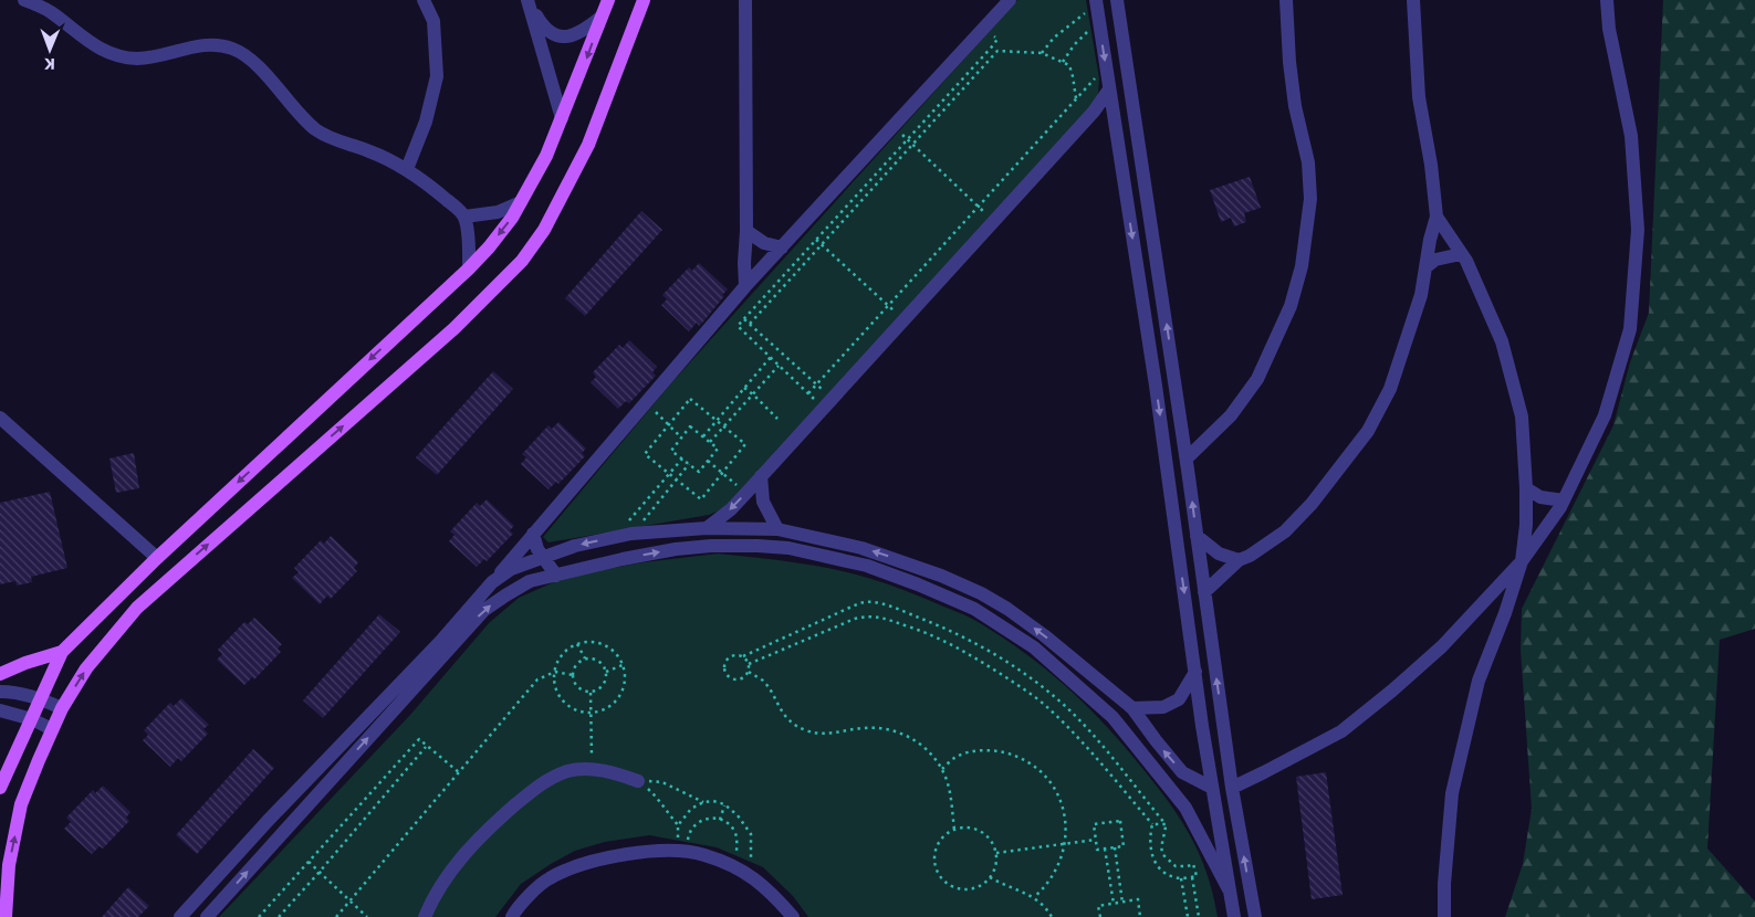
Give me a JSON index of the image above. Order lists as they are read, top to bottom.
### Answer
{
  "north": "bottom"
}
